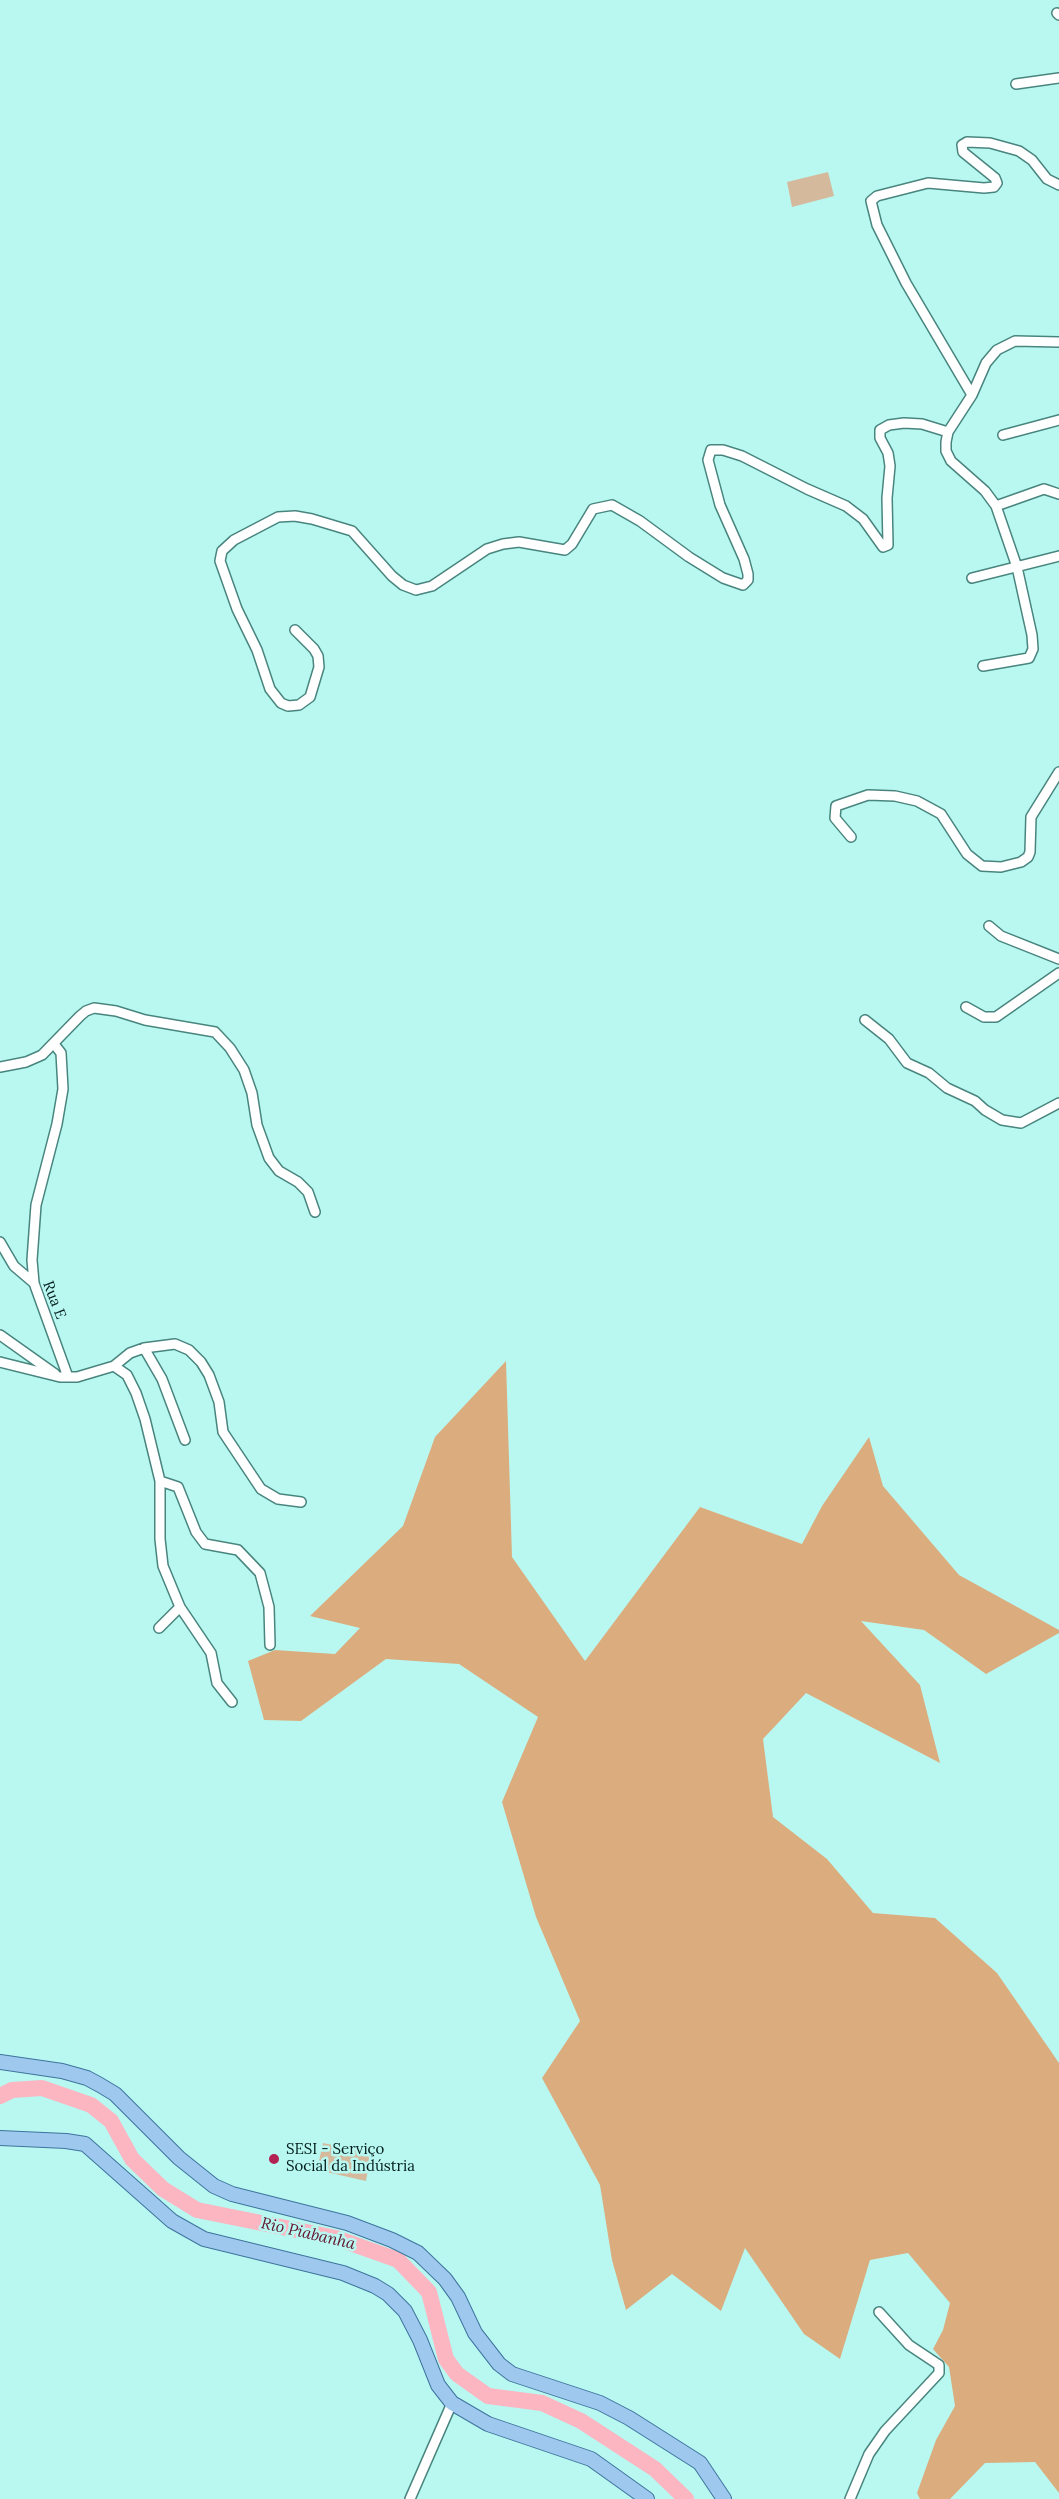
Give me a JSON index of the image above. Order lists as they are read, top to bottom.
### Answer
{
  "streets": {
    "street": ["Rua E"]
  },
  "water": ["Rio Piabanha"],
  "places": ["SESI - Serviço Social da Indústria"]
}
